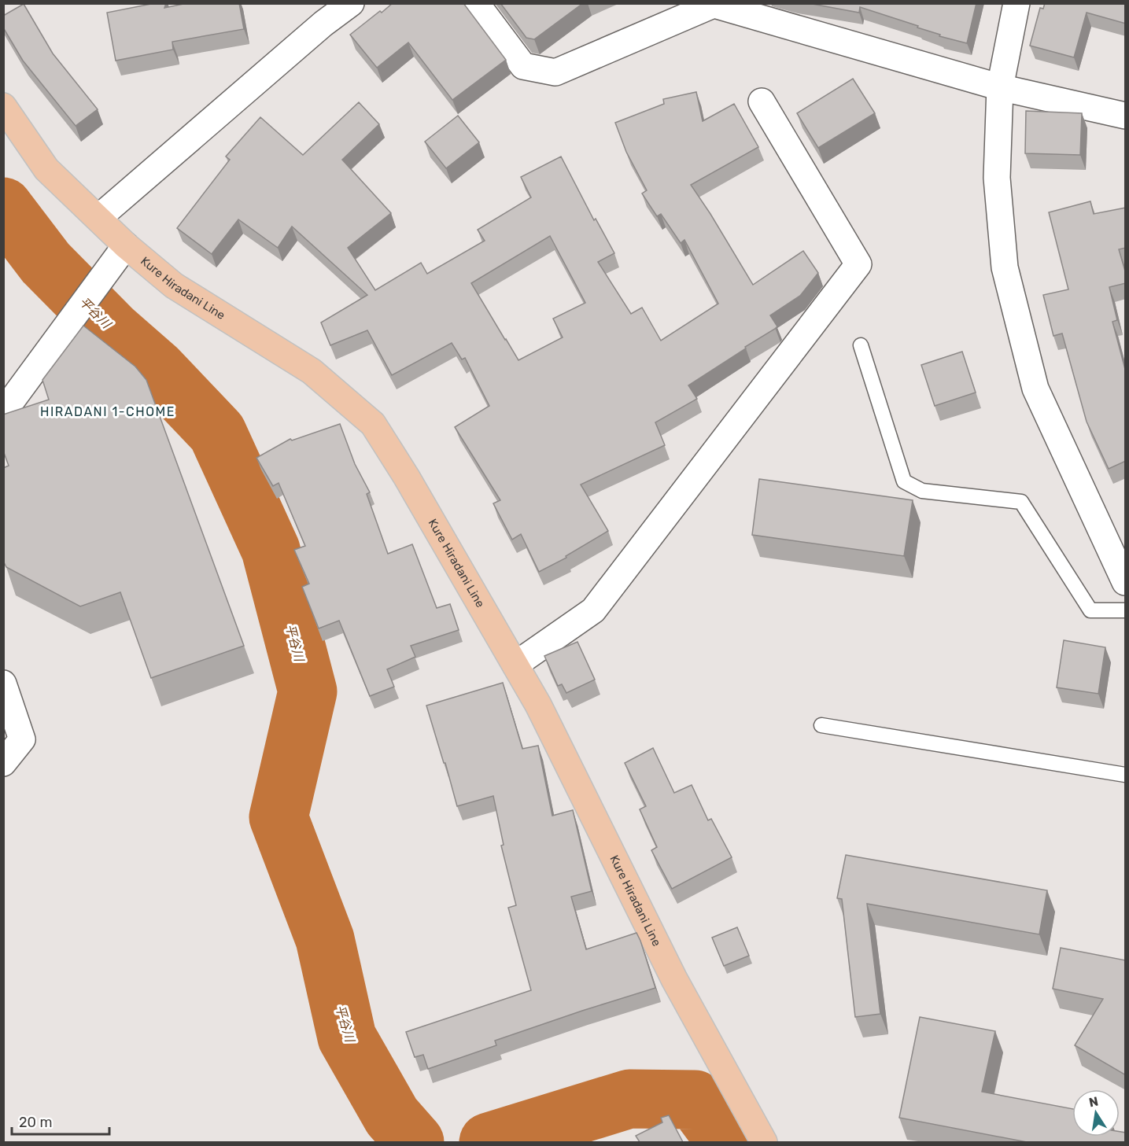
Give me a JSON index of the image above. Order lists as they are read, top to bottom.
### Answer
{
  "streets": {
    "main road": ["Kure Hiradani Line"]
  },
  "districts": ["HIRADANI 1-CHOME"],
  "water": ["平谷川"],
  "scale_bar": "20 m",
  "north": "top"
}
